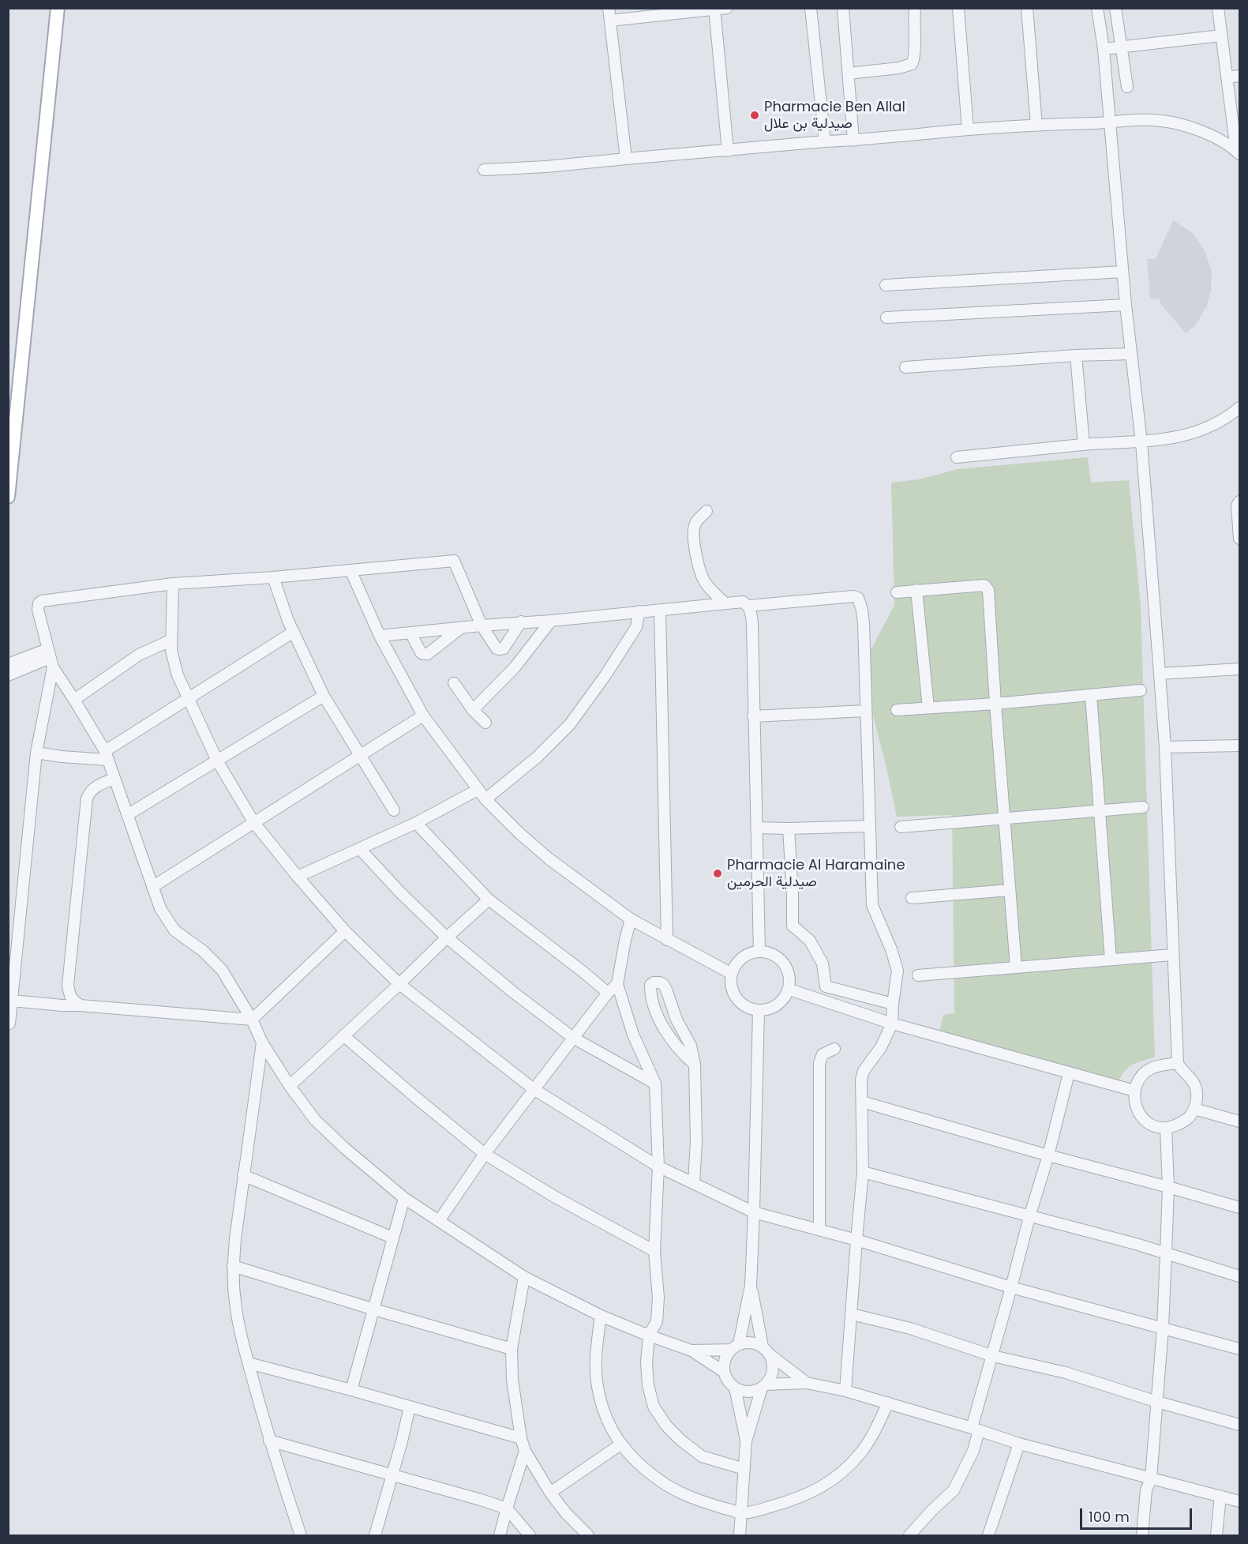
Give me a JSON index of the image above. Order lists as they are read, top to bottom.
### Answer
{
  "places": ["Pharmacie Ben Allal صيدلية بن علال", "Pharmacie Al Haramaine صيدلية الحرمين"],
  "scale_bar": "100 m"
}
